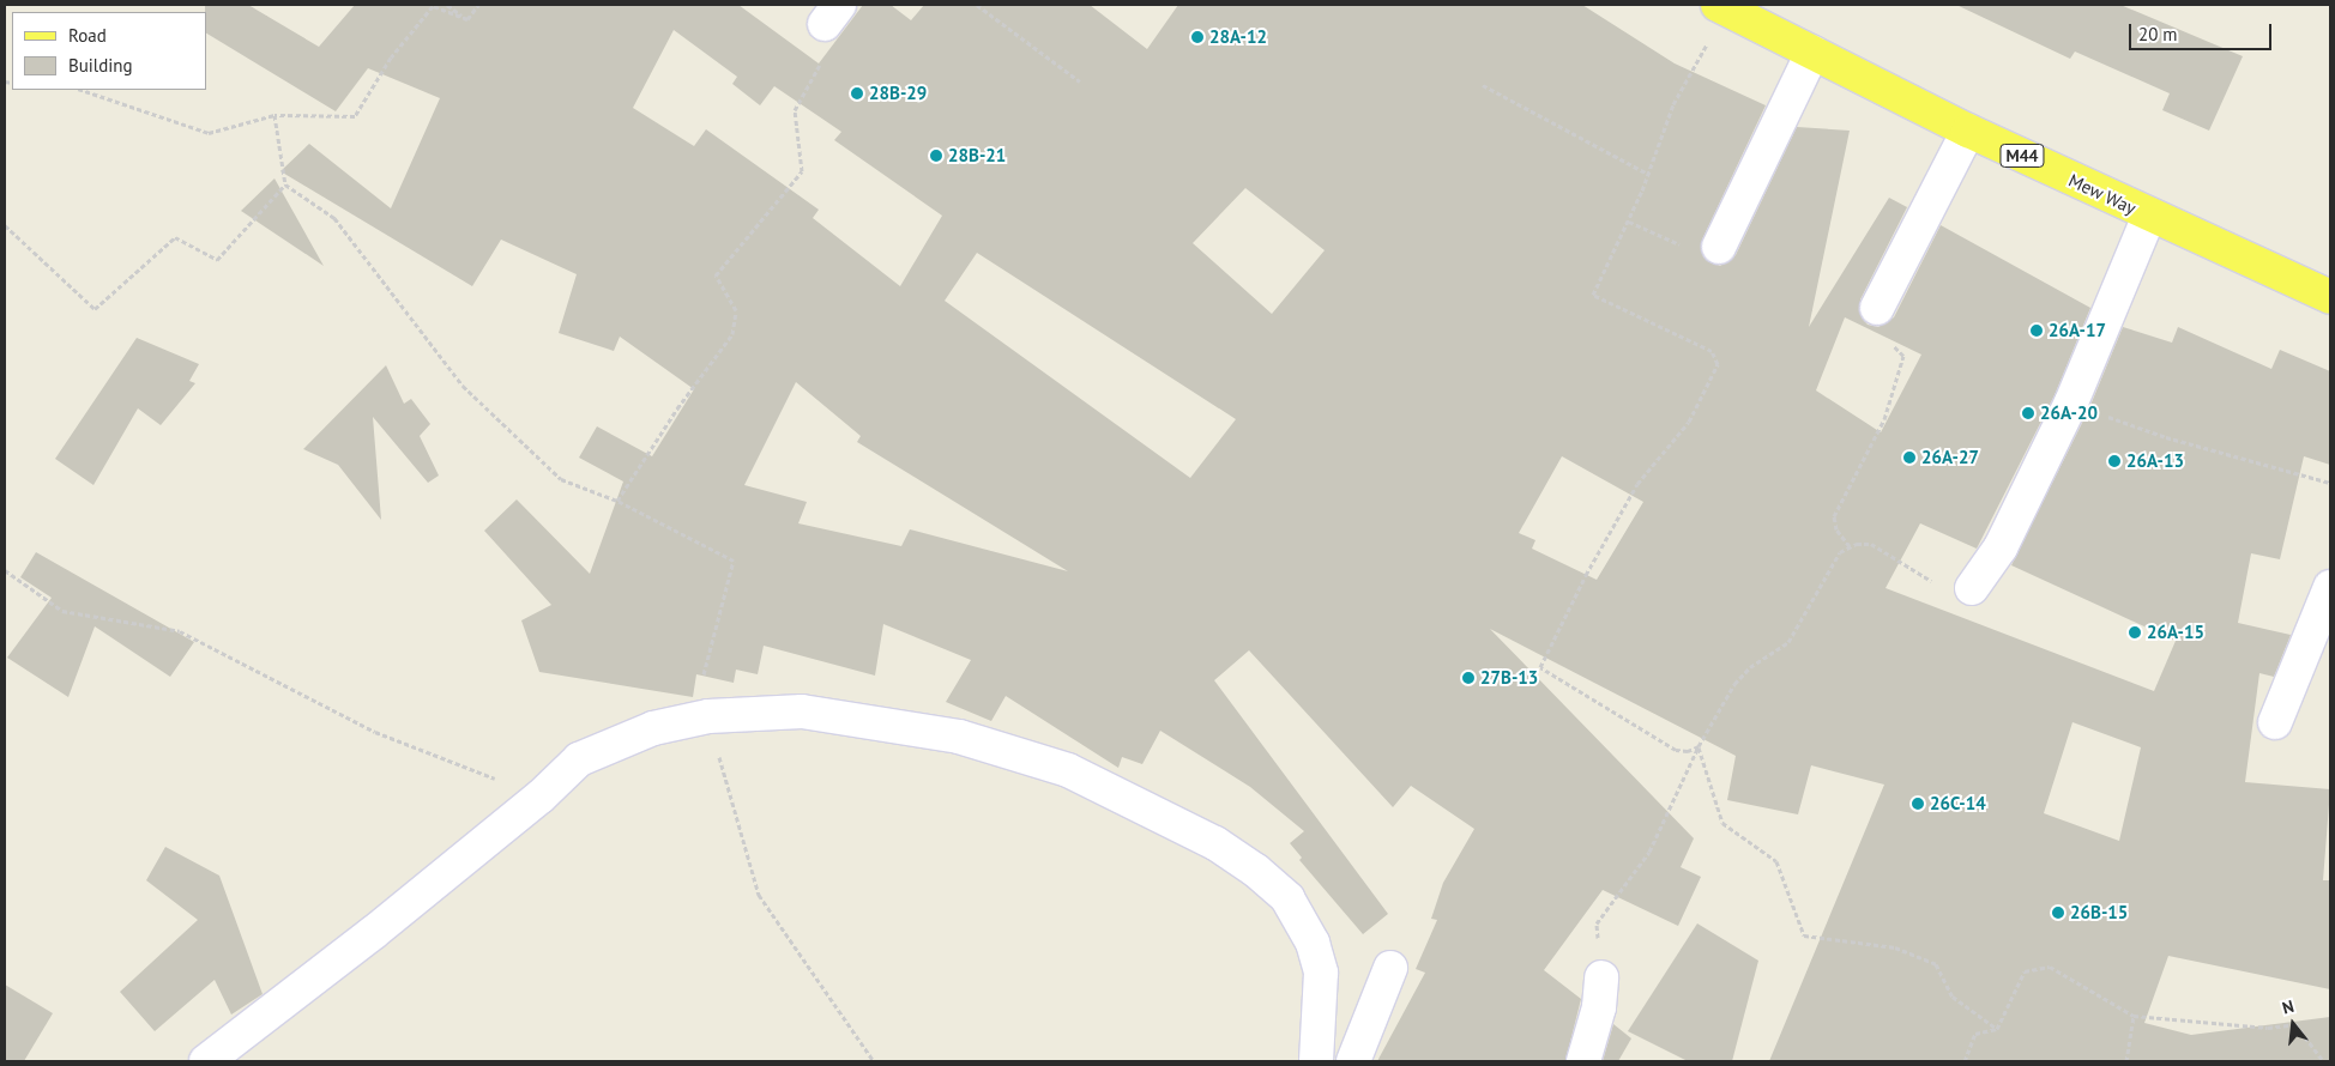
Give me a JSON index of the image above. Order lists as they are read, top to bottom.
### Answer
{
  "streets": {
    "main road": ["M44", "Mew Way"]
  },
  "places": [
    "28A-12",
    "28B-29",
    "28B-21",
    "26A-17",
    "26A-20",
    "26A-27",
    "26A-13",
    "26A-15",
    "27B-13",
    "26C-14",
    "26B-15"
  ],
  "legend": ["Road", "Building"],
  "scale_bar": "20 m",
  "north": "top"
}
